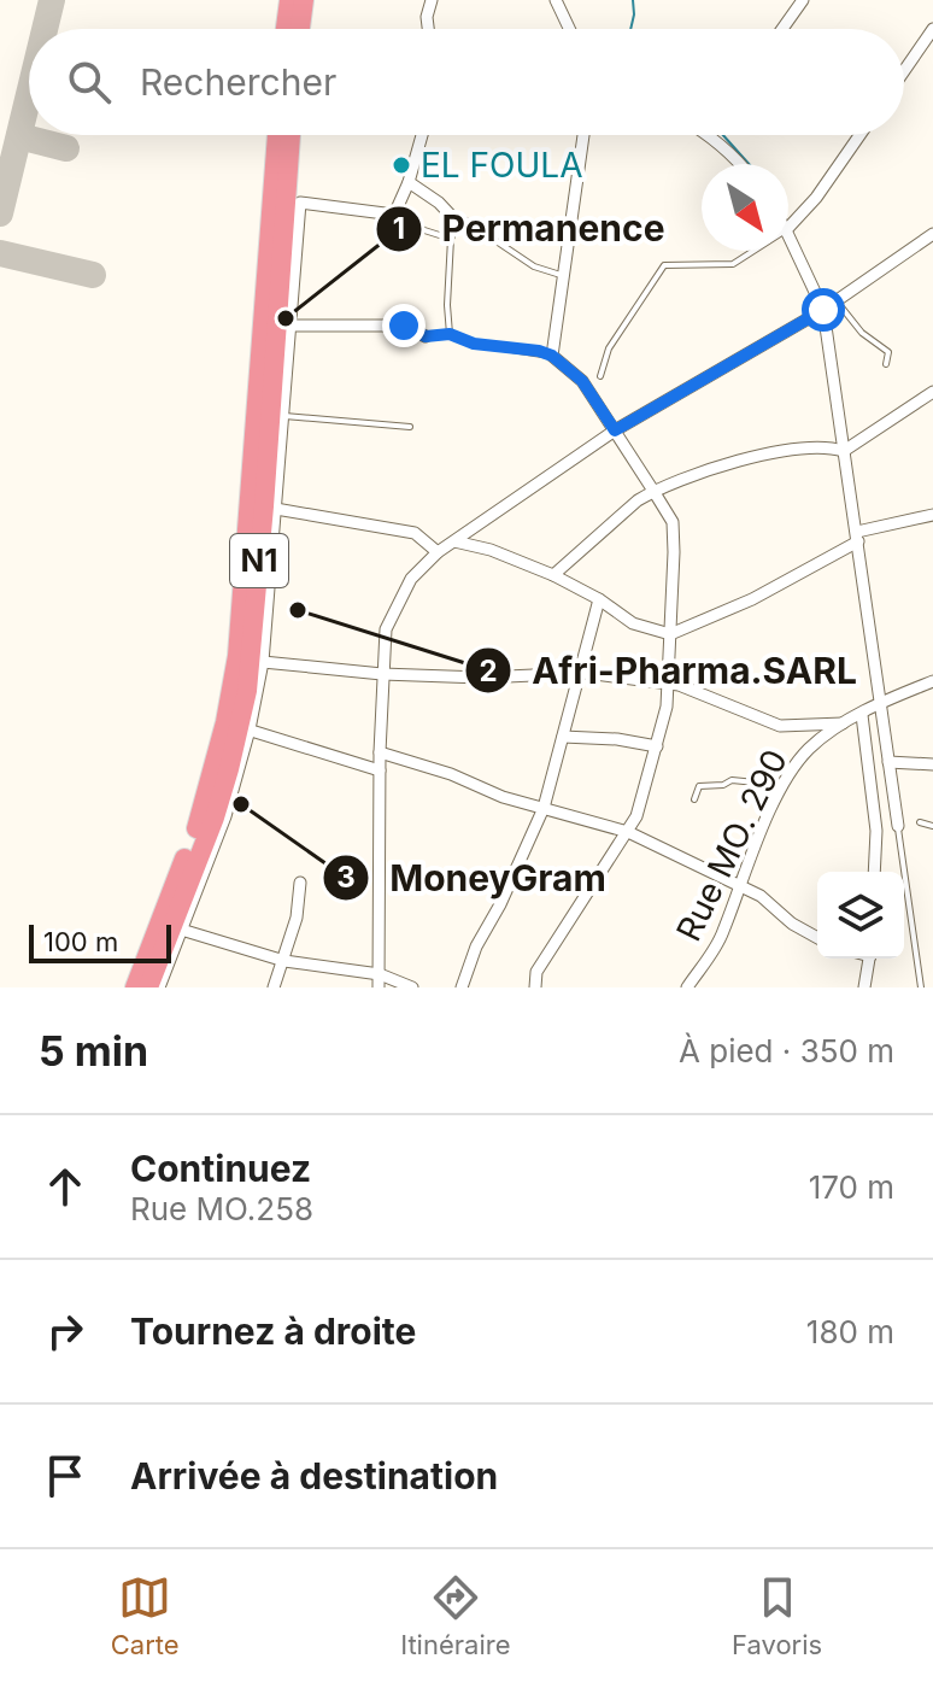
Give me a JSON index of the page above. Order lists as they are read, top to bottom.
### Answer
{
  "streets": {
    "highway": ["N1"],
    "street": ["Rue MO. 290"]
  },
  "places": [
    "EL FOULA",
    "Permanence",
    "Afri-Pharma.SARL",
    "MoneyGram"
  ],
  "scale_bar": "100 m",
  "north": "bottom right",
  "page": {
    "search": "Rechercher",
    "scale": "100 m",
    "heading": ["5 min", "À pied · 350 m"],
    "list": [
      ["Continuez", "Rue MO.258", "170 m"],
      ["Tournez à droite", "180 m"],
      "Arrivée à destination"
    ],
    "nav": ["Carte", "Itinéraire", "Favoris"]
  }
}
